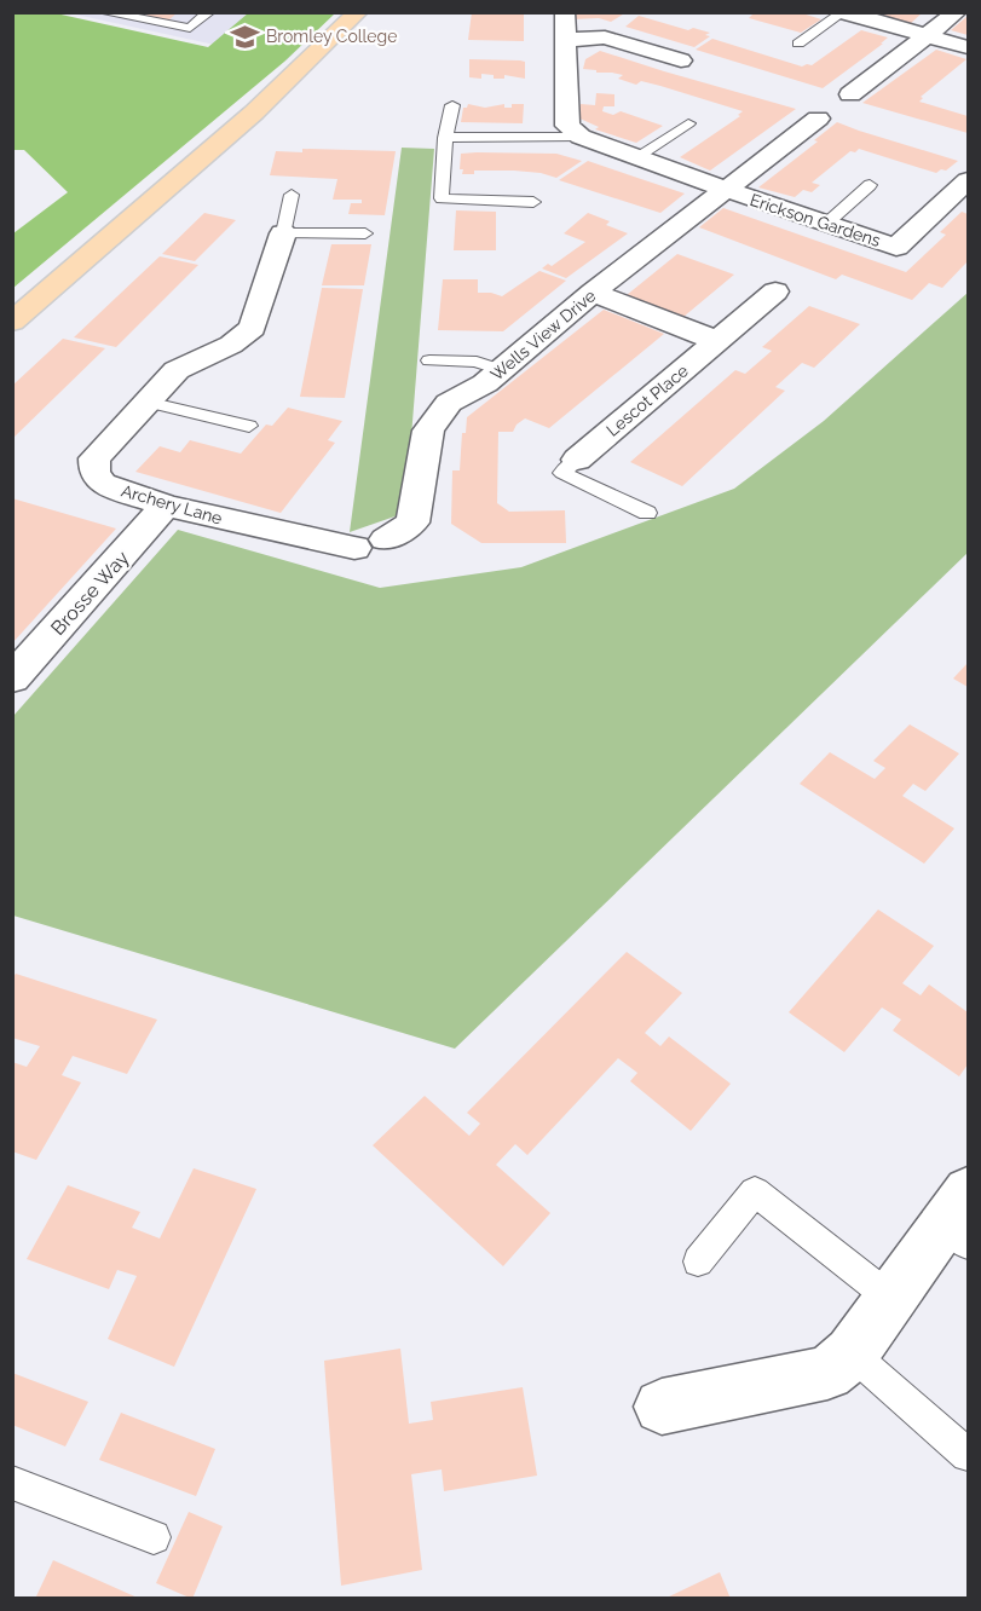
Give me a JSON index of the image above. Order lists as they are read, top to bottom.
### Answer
{
  "streets": {
    "street": [
      "Erickson Gardens",
      "Wells View Drive",
      "Lescot Place",
      "Archery Lane",
      "Brosse Way"
    ]
  },
  "crossings": [
    ["Erickson Gardens", "Wells View Drive"],
    ["Archery Lane", "Brosse Way"]
  ],
  "places": {
    "school or university": ["Bromley College"]
  }
}
